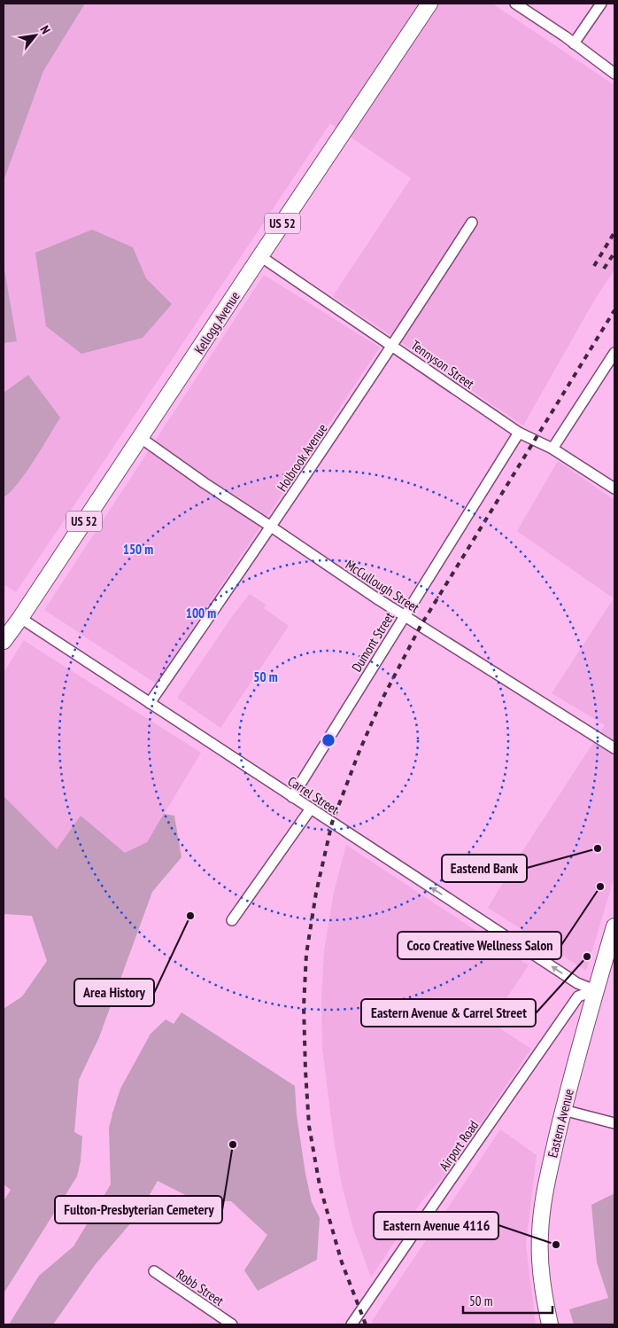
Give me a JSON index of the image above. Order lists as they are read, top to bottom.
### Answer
{
  "streets": {
    "main road": ["US 52", "Kellogg Avenue", "Eastern Avenue"],
    "street": [
      "Tennyson Street",
      "Holbrook Avenue",
      "McCullough Street",
      "Dumont Street",
      "Carrel Street",
      "Airport Road",
      "Robb Street"
    ]
  },
  "crossings": [
    ["Kellogg Avenue", "Tennyson Street"],
    ["Kellogg Avenue", "McCullough Street"],
    ["Kellogg Avenue", "Carrel Street"],
    ["Tennyson Street", "Holbrook Avenue"],
    ["Tennyson Street", "Dumont Street"],
    ["Holbrook Avenue", "McCullough Street"],
    ["Holbrook Avenue", "Carrel Street"],
    ["McCullough Street", "Dumont Street"],
    ["Dumont Street", "Carrel Street"],
    ["Carrel Street", "Eastern Avenue"],
    ["Carrel Street", "Airport Road"],
    ["Eastern Avenue", "Airport Road"]
  ],
  "one_way": ["Carrel Street"],
  "places": [
    "Eastend Bank",
    "Coco Creative Wellness Salon",
    "Area History",
    "Eastern Avenue & Carrel Street",
    "Fulton-Presbyterian Cemetery",
    "Eastern Avenue 4116"
  ],
  "scale_bar": "50 m",
  "north": "top right",
  "rings": ["150 m", "100 m", "50 m"]
}
